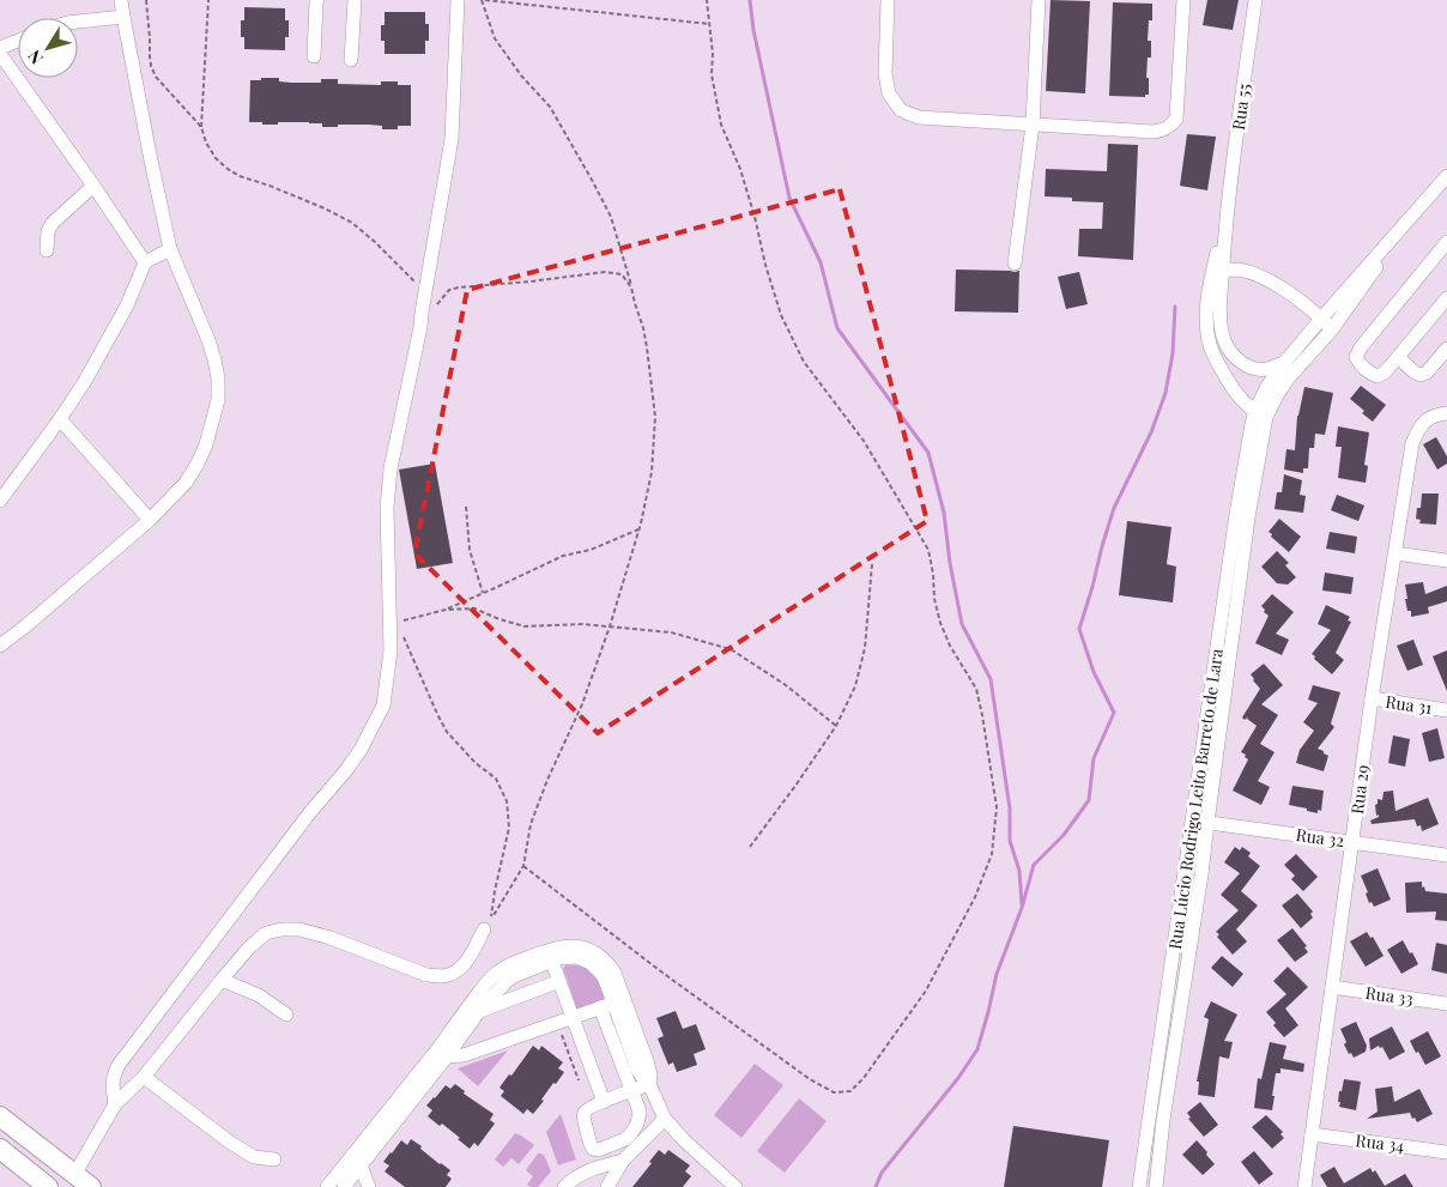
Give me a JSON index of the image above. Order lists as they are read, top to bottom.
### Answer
{
  "streets": {
    "street": [
      "Rua 55",
      "Rua 31",
      "Rua 29",
      "Rua Lúcio Rodrigo Leito Barreto de Lara",
      "Rua 32",
      "Rua 33",
      "Rua 34"
    ]
  },
  "crossings": [
    ["Rua 31", "Rua 29"],
    ["Rua 29", "Rua 32"],
    ["Rua 29", "Rua 33"],
    ["Rua 29", "Rua 34"],
    ["Rua Lúcio Rodrigo Leito Barreto de Lara", "Rua 32"]
  ],
  "north": "bottom left"
}
